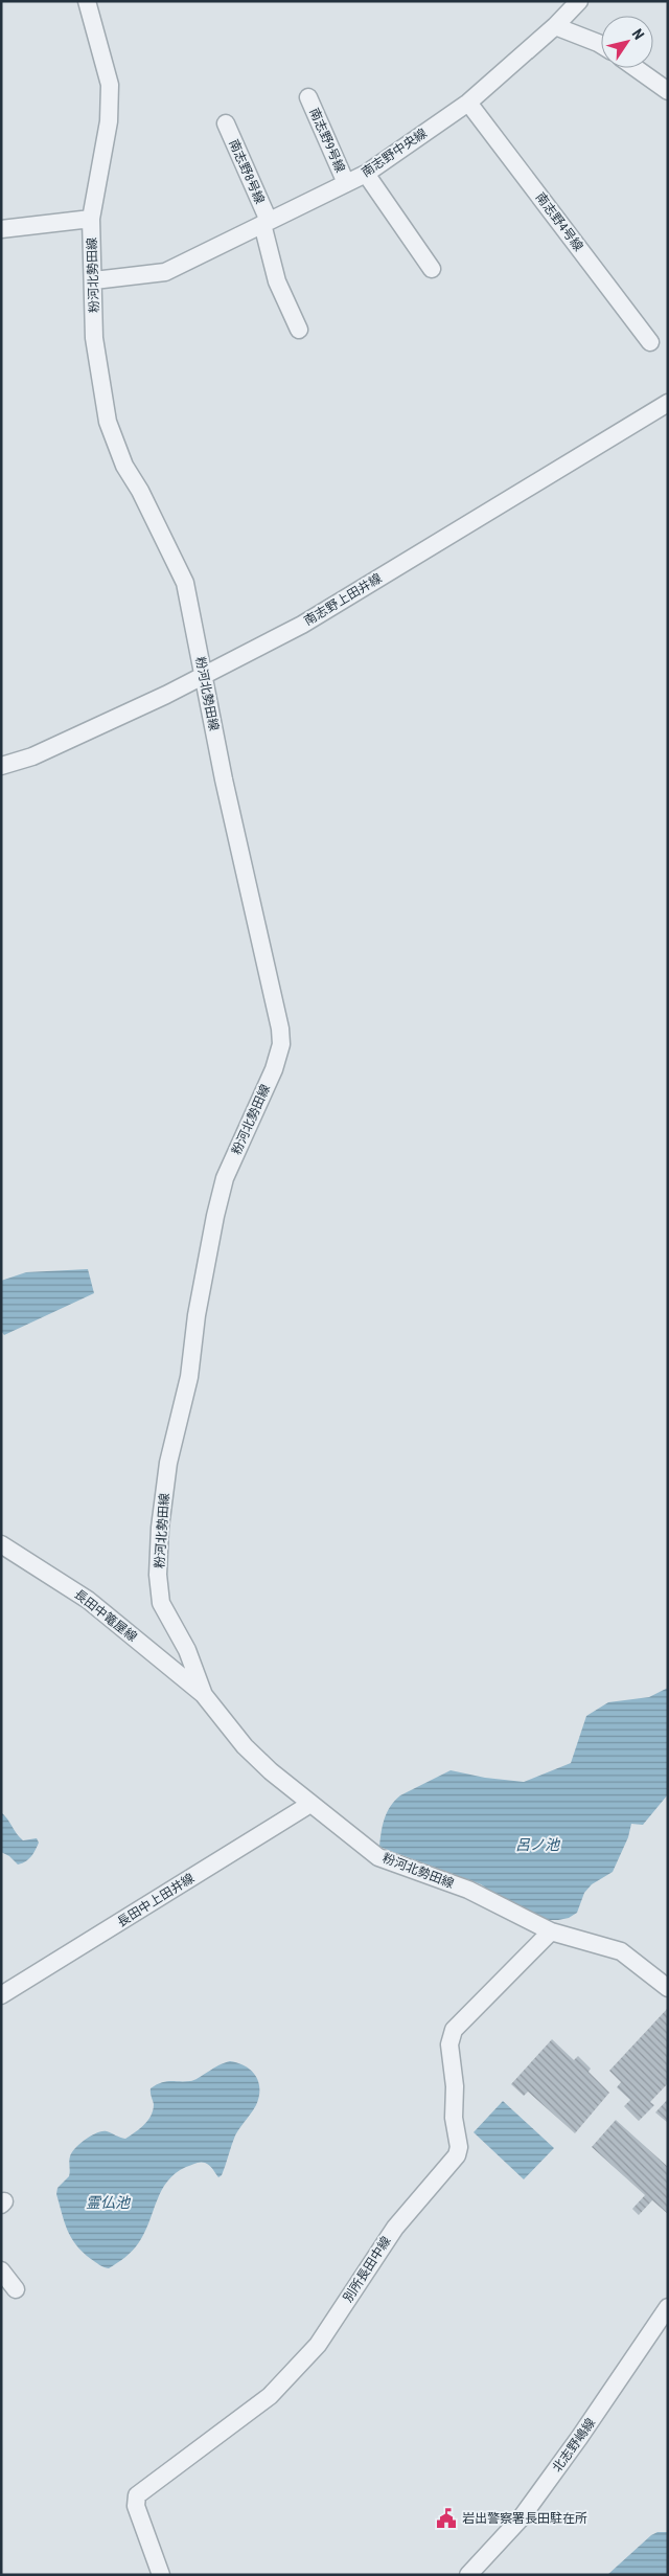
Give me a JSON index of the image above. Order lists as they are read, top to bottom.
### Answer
{
  "streets": {
    "street": [
      "南志野9号線",
      "南志野中央線",
      "南志野8号線",
      "南志野4号線",
      "粉河北勢田線",
      "南志野上田井線",
      "長田中篭屋線",
      "長田中上田井線",
      "別所長田中線",
      "北志野嶋線"
    ]
  },
  "crossings": [
    ["南志野9号線", "南志野中央線"],
    ["南志野中央線", "南志野8号線"],
    ["南志野中央線", "南志野4号線"],
    ["南志野中央線", "粉河北勢田線"],
    ["粉河北勢田線", "南志野上田井線"],
    ["粉河北勢田線", "長田中篭屋線"],
    ["粉河北勢田線", "長田中上田井線"],
    ["粉河北勢田線", "別所長田中線"]
  ],
  "water": ["呂ノ池", "霊仏池"],
  "places": {
    "public building": ["岩出警察署長田駐在所"]
  },
  "north": "top right"
}
